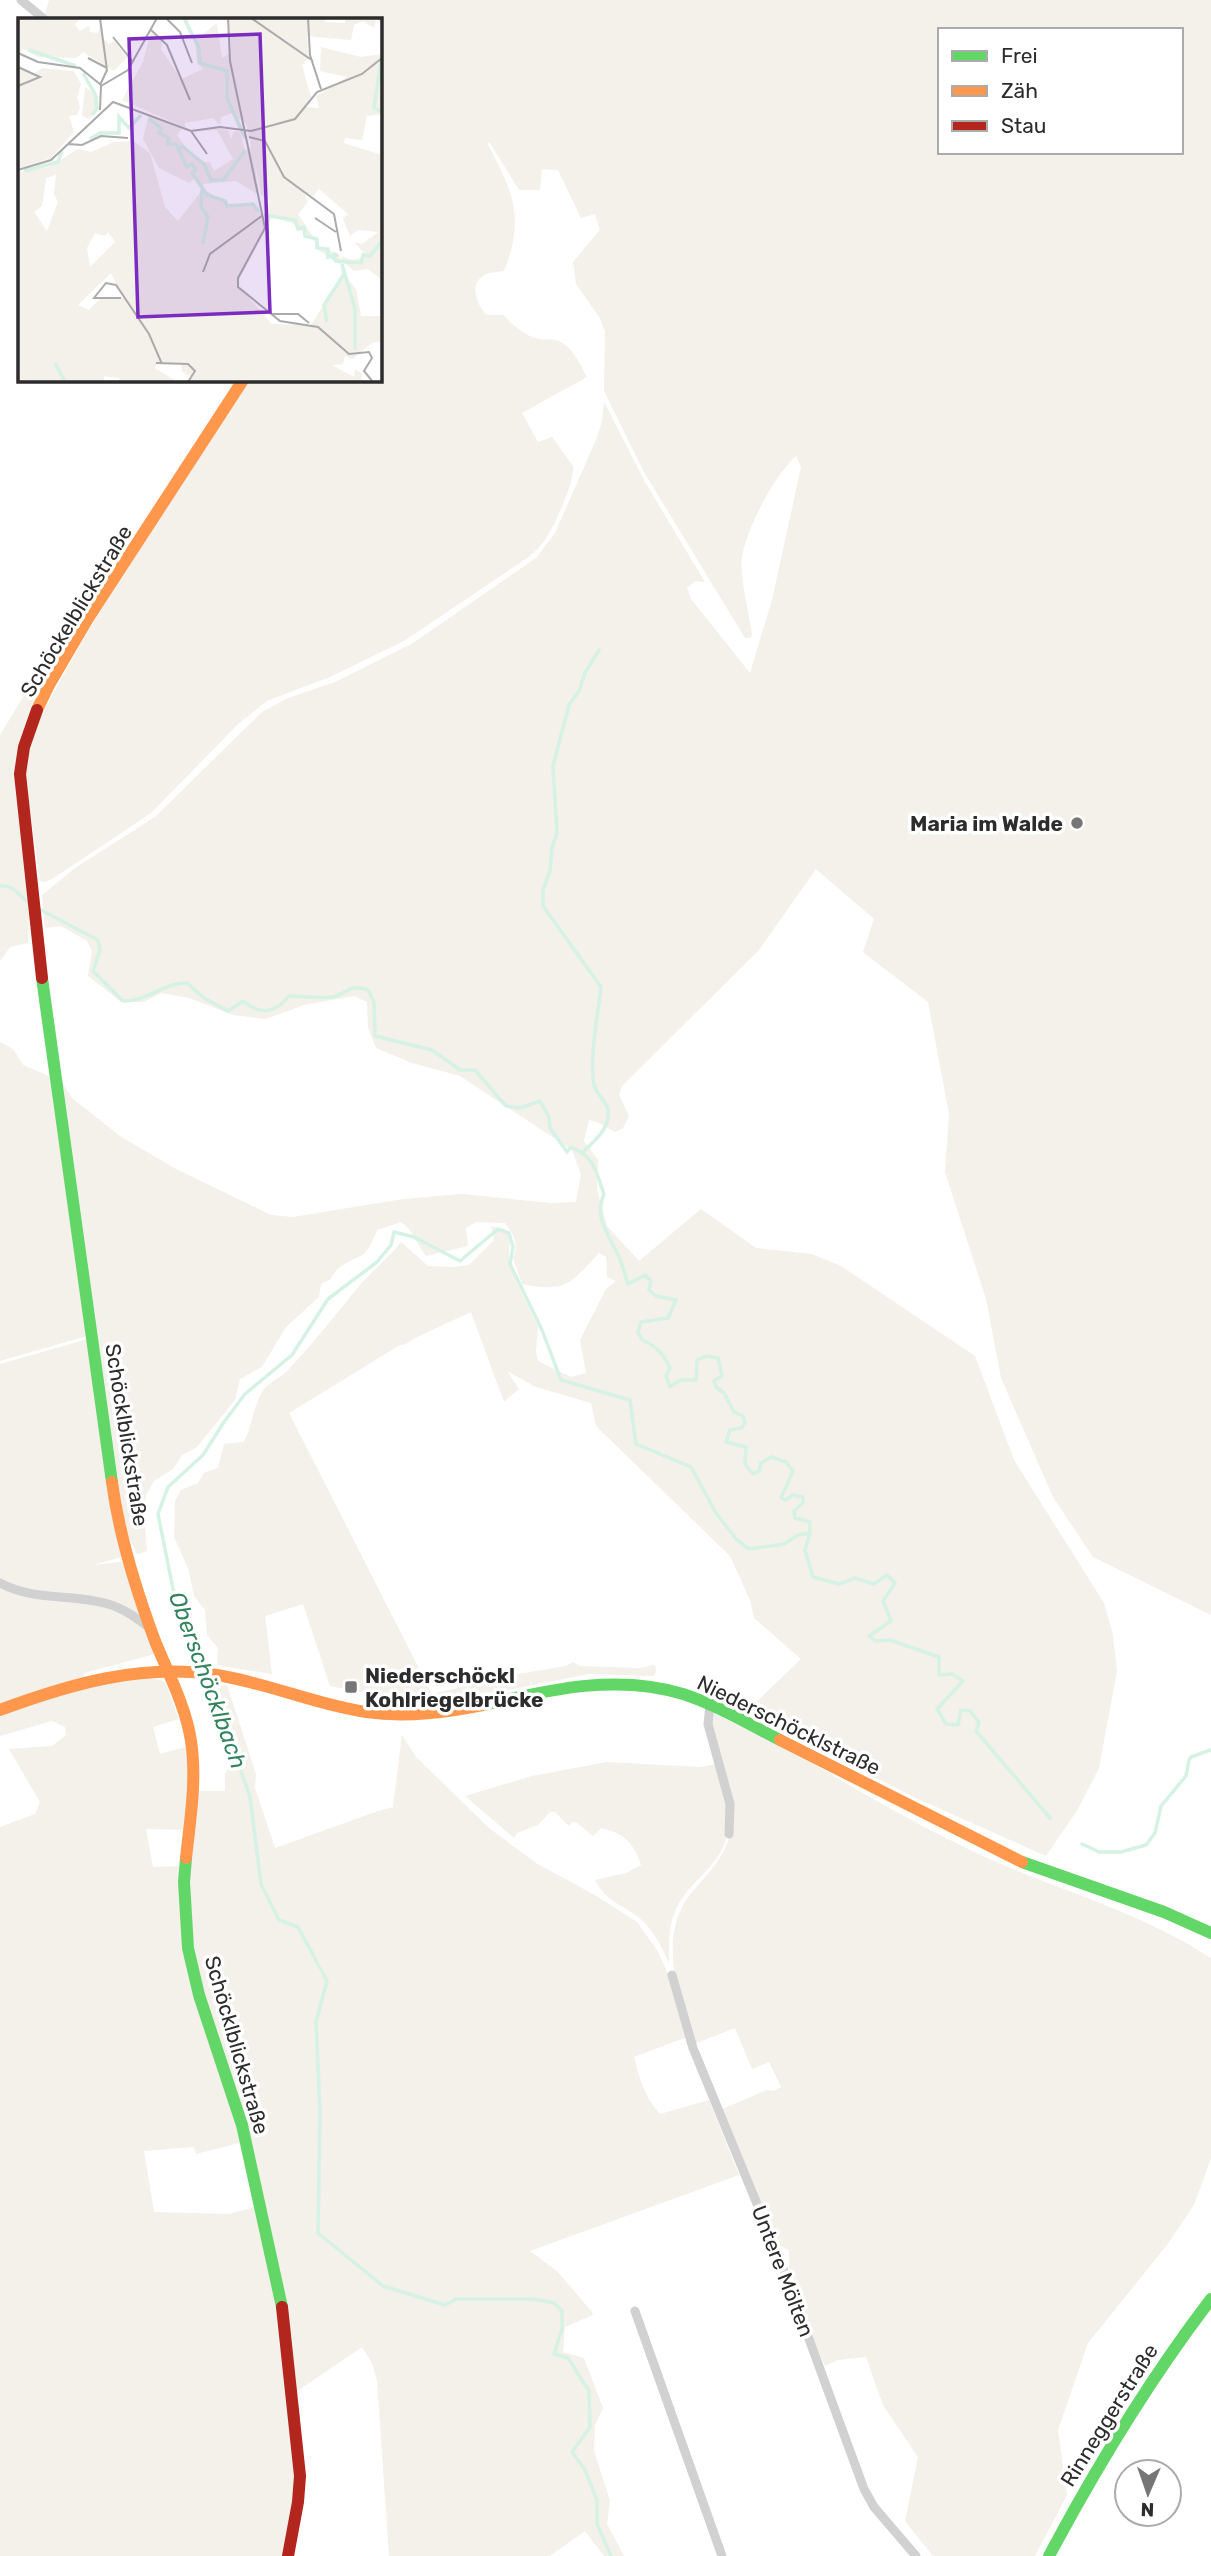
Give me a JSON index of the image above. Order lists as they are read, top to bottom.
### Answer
{
  "streets": {
    "street": [
      "Schöckelblickstraße",
      "Schöcklblickstraße",
      "Niederschöcklstraße",
      "Untere Mölten",
      "Rinneggerstraße"
    ]
  },
  "crossings": [
    ["Schöckelblickstraße", "Schöcklblickstraße"],
    ["Schöcklblickstraße", "Niederschöcklstraße"]
  ],
  "water": ["Oberschöcklbach"],
  "places": {
    "other": ["Maria im Walde"],
    "transit": ["Niederschöckl Kohlriegelbrücke"]
  },
  "legend": ["Frei", "Zäh", "Stau"],
  "north": "bottom"
}
